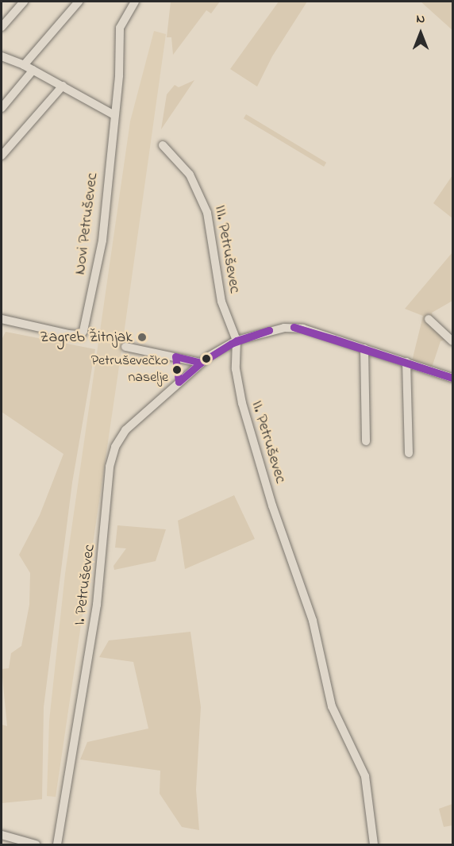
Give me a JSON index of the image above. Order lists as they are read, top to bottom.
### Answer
{
  "streets": {
    "street": [
      "Novi Petruševec",
      "III. Petruševec",
      "II. Petruševec",
      "I. Petruševec"
    ]
  },
  "crossings": [
    ["III. Petruševec", "II. Petruševec"],
    ["III. Petruševec", "I. Petruševec"],
    ["II. Petruševec", "I. Petruševec"]
  ],
  "places": ["Zagreb Žitnjak", "Petruševečko naselje"],
  "north": "top"
}
